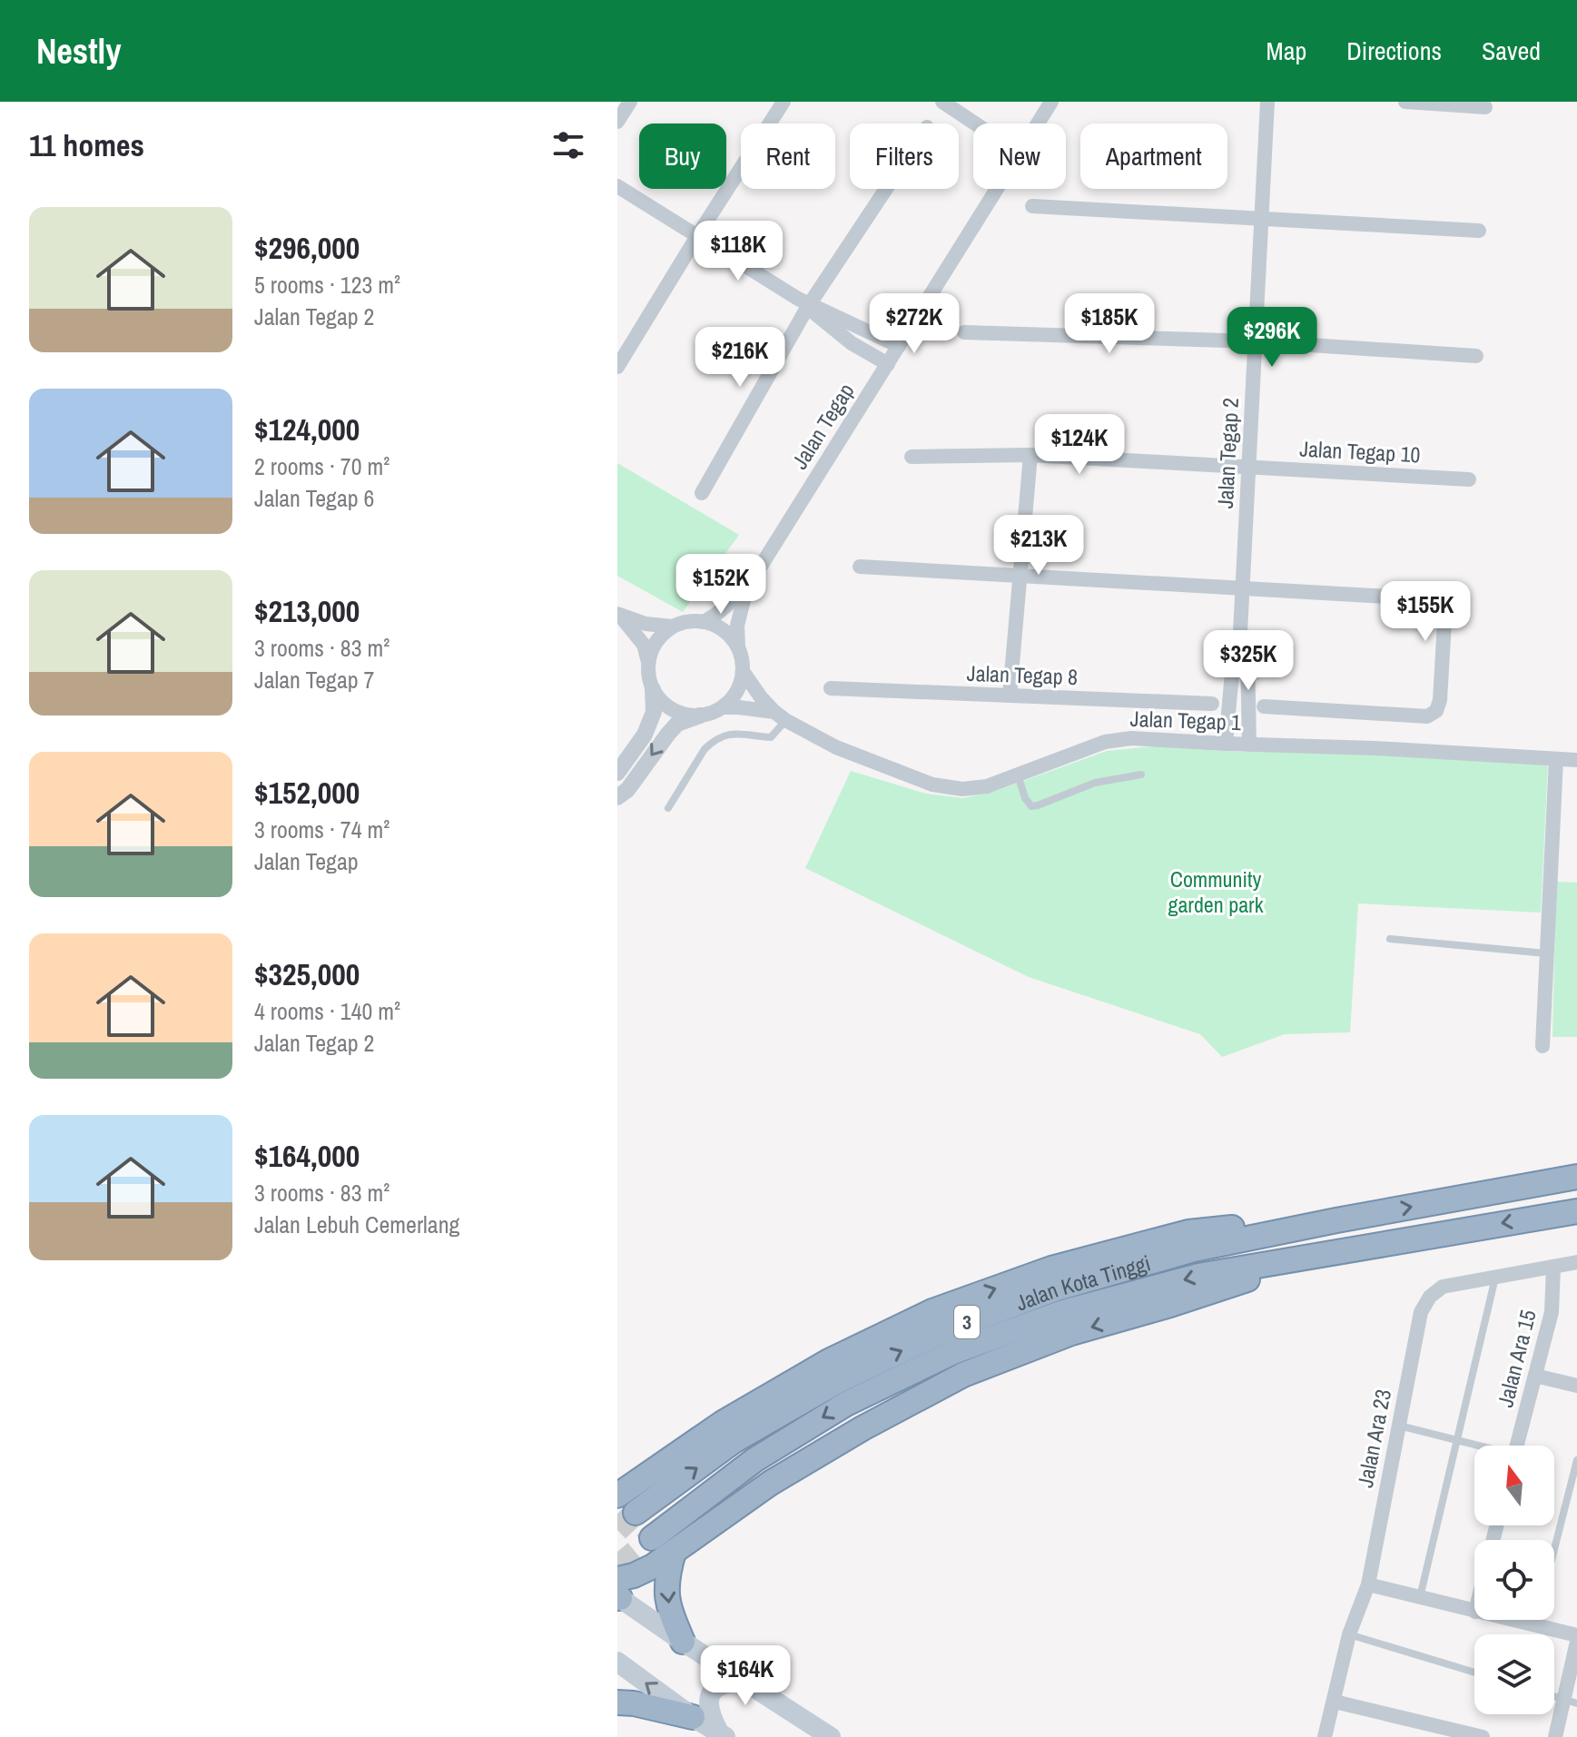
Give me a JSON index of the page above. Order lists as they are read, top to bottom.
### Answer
{
  "streets": {
    "highway": ["Jalan Kota Tinggi", "3"],
    "street": [
      "Jalan Tegap",
      "Jalan Tegap 10",
      "Jalan Tegap 2",
      "Jalan Tegap 8",
      "Jalan Tegap 1",
      "Jalan Ara 15",
      "Jalan Ara 23"
    ]
  },
  "crossings": [
    ["Jalan Tegap", "Jalan Tegap 1"],
    ["Jalan Tegap 10", "Jalan Tegap 2"],
    ["Jalan Tegap 2", "Jalan Tegap 1"],
    ["Jalan Ara 15", "Jalan Ara 23"]
  ],
  "parks": ["Community garden park"],
  "north": "top",
  "page": {
    "header": "Nestly",
    "nav": ["Map", "Directions", "Saved"],
    "heading": "11 homes",
    "chip": [
      "Buy",
      "Rent",
      "Filters",
      "New",
      "Apartment"
    ],
    "list": [
      {
        "name": "$296,000",
        "note": "5 rooms · 123 m² · Jalan Tegap 2"
      },
      {
        "name": "$124,000",
        "note": "2 rooms · 70 m² · Jalan Tegap 6"
      },
      {
        "name": "$213,000",
        "note": "3 rooms · 83 m² · Jalan Tegap 7"
      },
      {
        "name": "$152,000",
        "note": "3 rooms · 74 m² · Jalan Tegap"
      },
      {
        "name": "$325,000",
        "note": "4 rooms · 140 m² · Jalan Tegap 2"
      },
      {
        "name": "$164,000",
        "note": "3 rooms · 83 m² · Jalan Lebuh Cemerlang"
      }
    ],
    "price": [
      "$118K",
      "$272K",
      "$185K",
      "$296K",
      "$216K",
      "$124K",
      "$213K",
      "$152K",
      "$155K",
      "$325K",
      "$164K"
    ]
  }
}
